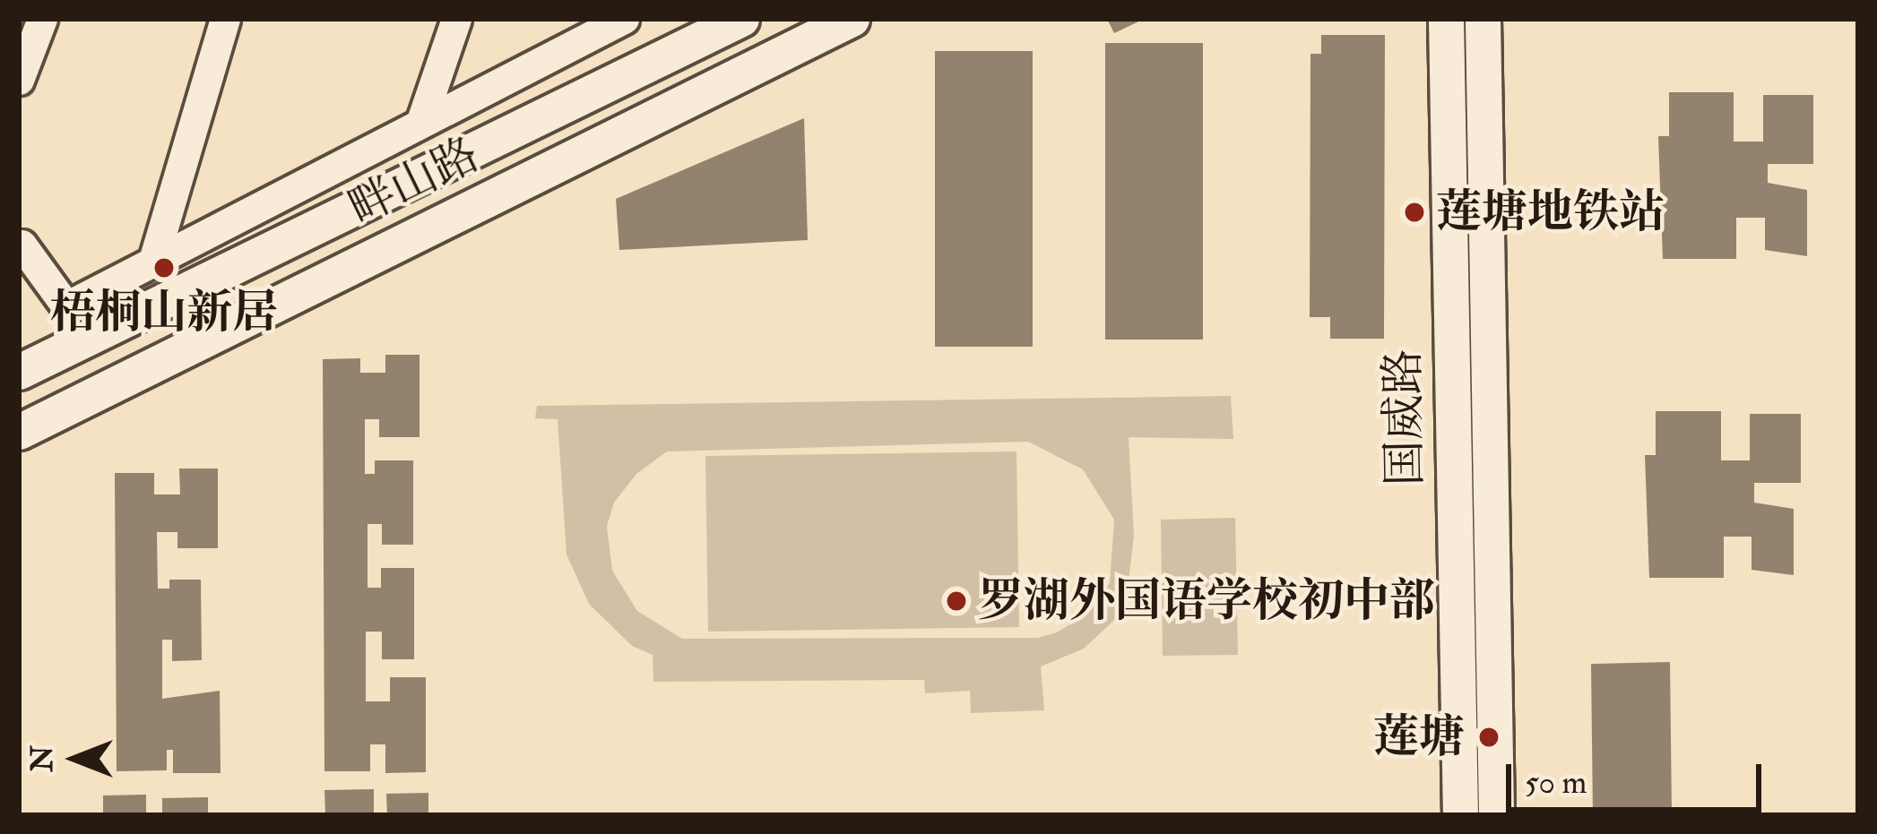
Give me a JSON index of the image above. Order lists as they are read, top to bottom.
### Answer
{
  "streets": {
    "street": ["畔山路", "国威路"]
  },
  "places": [
    "莲塘地铁站",
    "梧桐山新居",
    "罗湖外国语学校初中部",
    "莲塘"
  ],
  "scale_bar": "50 m",
  "north": "left"
}
